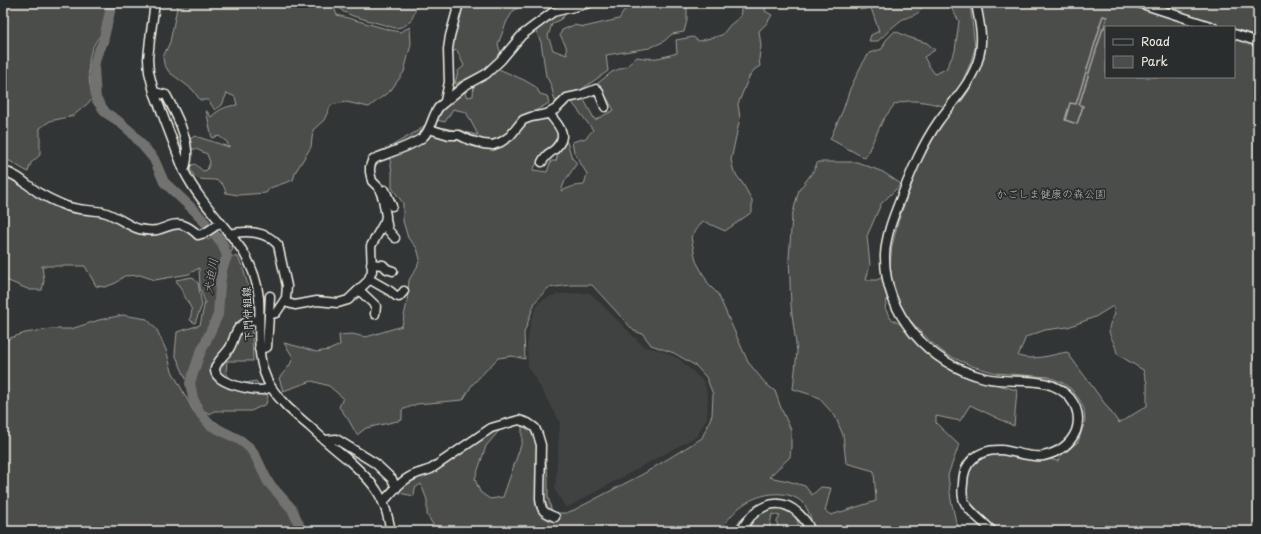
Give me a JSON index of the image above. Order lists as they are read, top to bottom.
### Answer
{
  "streets": {
    "street": ["下門仲組線"]
  },
  "water": ["犬迫川"],
  "parks": ["かごしま健康の森公園"],
  "legend": ["Road", "Park"]
}
